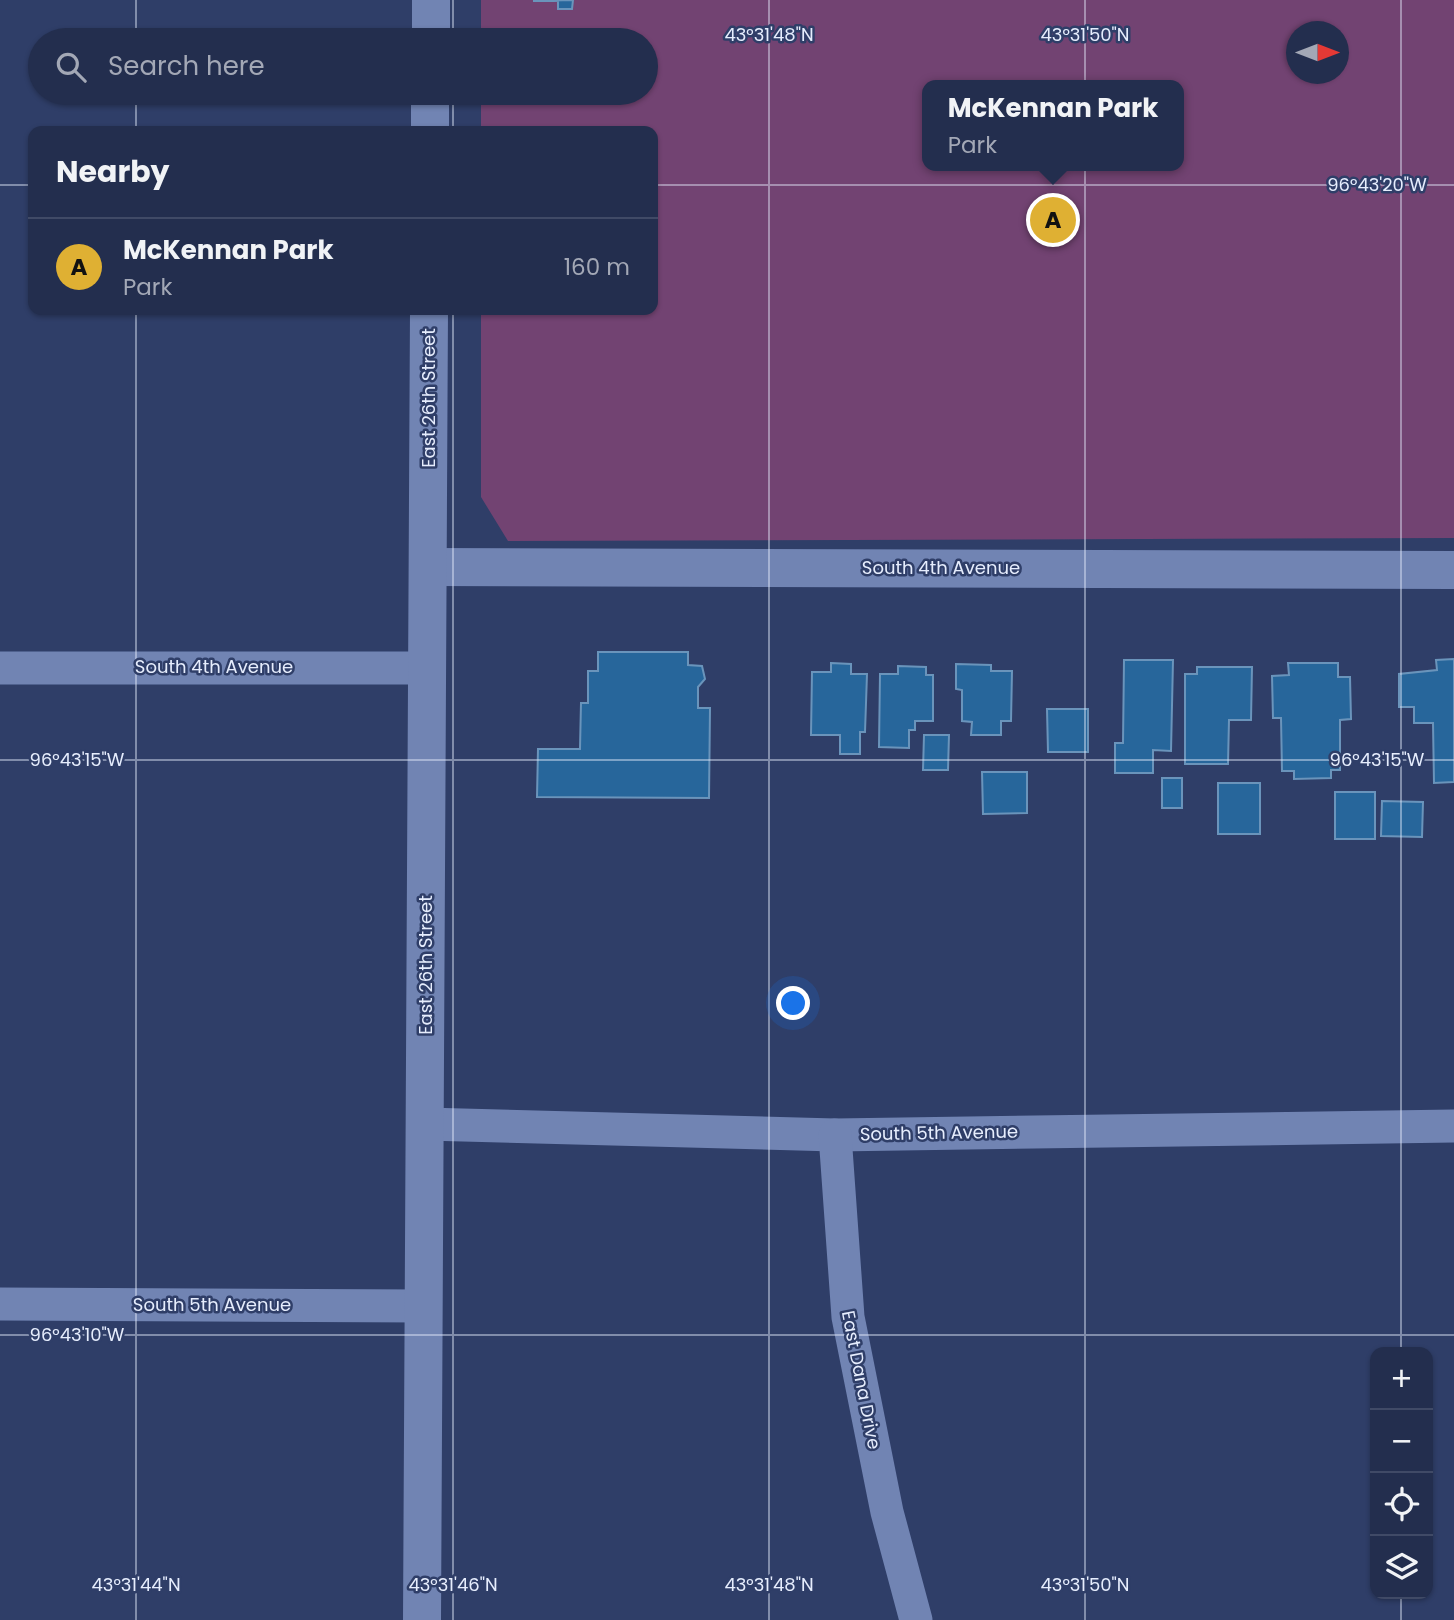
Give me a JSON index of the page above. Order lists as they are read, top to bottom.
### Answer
{
  "streets": {
    "main road": ["East 26th Street", "South 4th Avenue"],
    "street": ["South 5th Avenue", "East Dana Drive"]
  },
  "crossings": [
    ["East 26th Street", "South 4th Avenue"],
    ["East 26th Street", "South 5th Avenue"],
    ["South 5th Avenue", "East Dana Drive"]
  ],
  "north": "right",
  "page": {
    "search": "Search here",
    "popup": ["McKennan Park", "Park"],
    "heading": "Nearby",
    "pins": "A",
    "list": [
      {
        "mark": "A",
        "name": "McKennan Park",
        "note": "Park",
        "value": "160 m"
      }
    ],
    "map_buttons": ["+", "−"]
  },
  "coordinates": [
    "43°31'48\"N",
    "43°31'50\"N",
    "96°43'20\"W",
    "96°43'15\"W",
    "96°43'10\"W",
    "43°31'44\"N",
    "43°31'46\"N"
  ]
}
